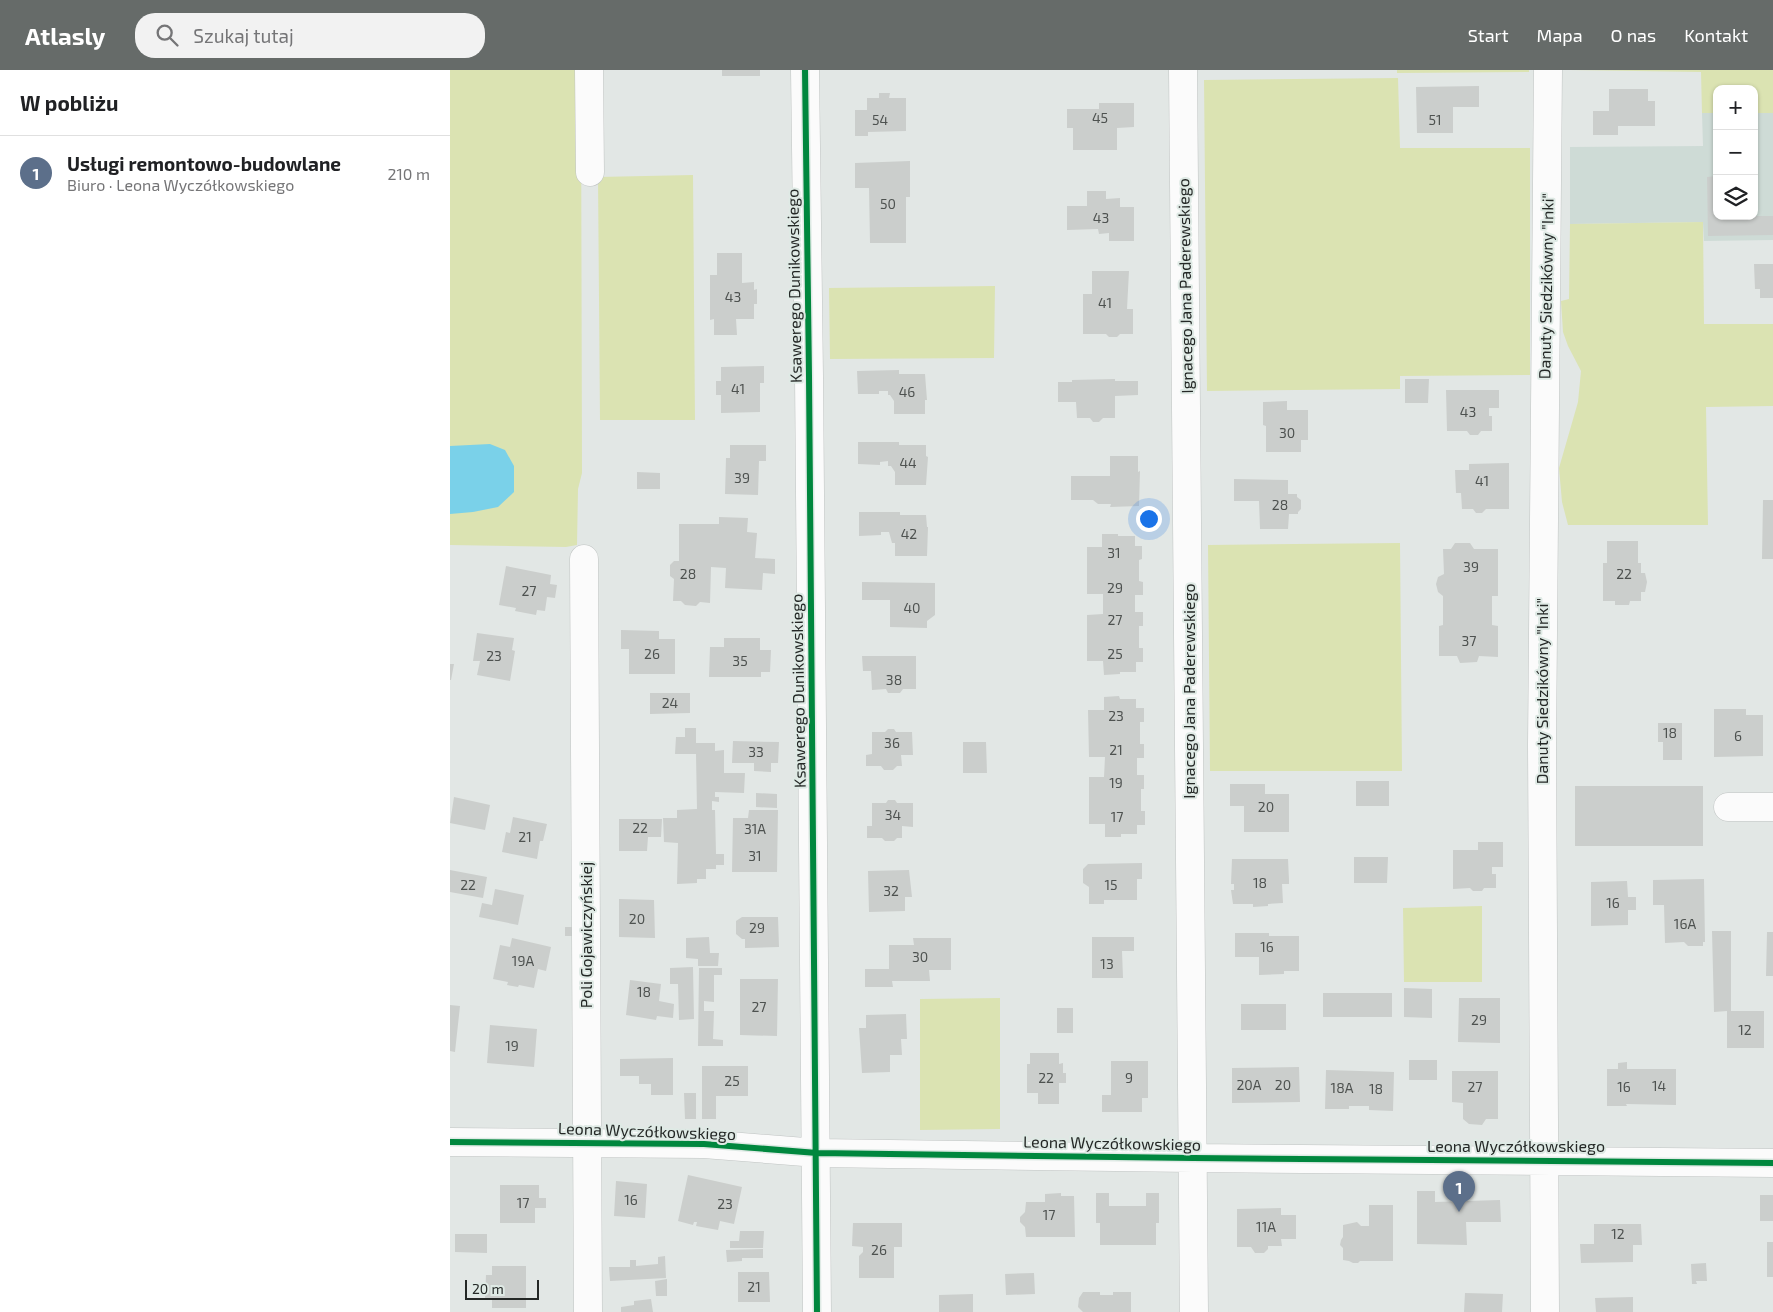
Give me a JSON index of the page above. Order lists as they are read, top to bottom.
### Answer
{
  "streets": {
    "street": [
      "Ksawerego Dunikowskiego",
      "Ignacego Jana Paderewskiego",
      "Danuty Siedzikówny \"Inki\"",
      "Poli Gojawiczyńskiej",
      "Leona Wyczółkowskiego"
    ]
  },
  "crossings": [
    ["Ksawerego Dunikowskiego", "Leona Wyczółkowskiego"],
    ["Ignacego Jana Paderewskiego", "Leona Wyczółkowskiego"],
    ["Danuty Siedzikówny \"Inki\"", "Leona Wyczółkowskiego"],
    ["Poli Gojawiczyńskiej", "Leona Wyczółkowskiego"]
  ],
  "house_numbers": [
    "45",
    "54",
    "51",
    "50",
    "43",
    "43",
    "41",
    "41",
    "46",
    "43",
    "30",
    "44",
    "39",
    "41",
    "28",
    "42",
    "31",
    "39",
    "28",
    "22",
    "29",
    "27",
    "40",
    "27",
    "37",
    "26",
    "25",
    "23",
    "35",
    "38",
    "24",
    "23",
    "18",
    "6",
    "36",
    "21",
    "33",
    "19",
    "20",
    "34",
    "17",
    "22",
    "31A",
    "21",
    "31",
    "18",
    "22",
    "15",
    "32",
    "16",
    "20",
    "16A",
    "29",
    "16",
    "30",
    "19A",
    "13",
    "18",
    "27",
    "29",
    "12",
    "19",
    "22",
    "9",
    "25",
    "20A",
    "20",
    "14",
    "27",
    "16",
    "18A",
    "18",
    "16",
    "17",
    "23",
    "17",
    "11A",
    "12",
    "26",
    "21"
  ],
  "scale_bar": "20 m",
  "page": {
    "header": "Atlasly",
    "search": "Szukaj tutaj",
    "nav": [
      "Start",
      "Mapa",
      "O nas",
      "Kontakt"
    ],
    "heading": "W pobliżu",
    "map_buttons": ["+", "−"],
    "list": [
      {
        "mark": "1",
        "name": "Usługi remontowo-budowlane",
        "note": "Biuro · Leona Wyczółkowskiego",
        "value": "210 m"
      }
    ],
    "pins": "1",
    "scale": "20 m"
  }
}
